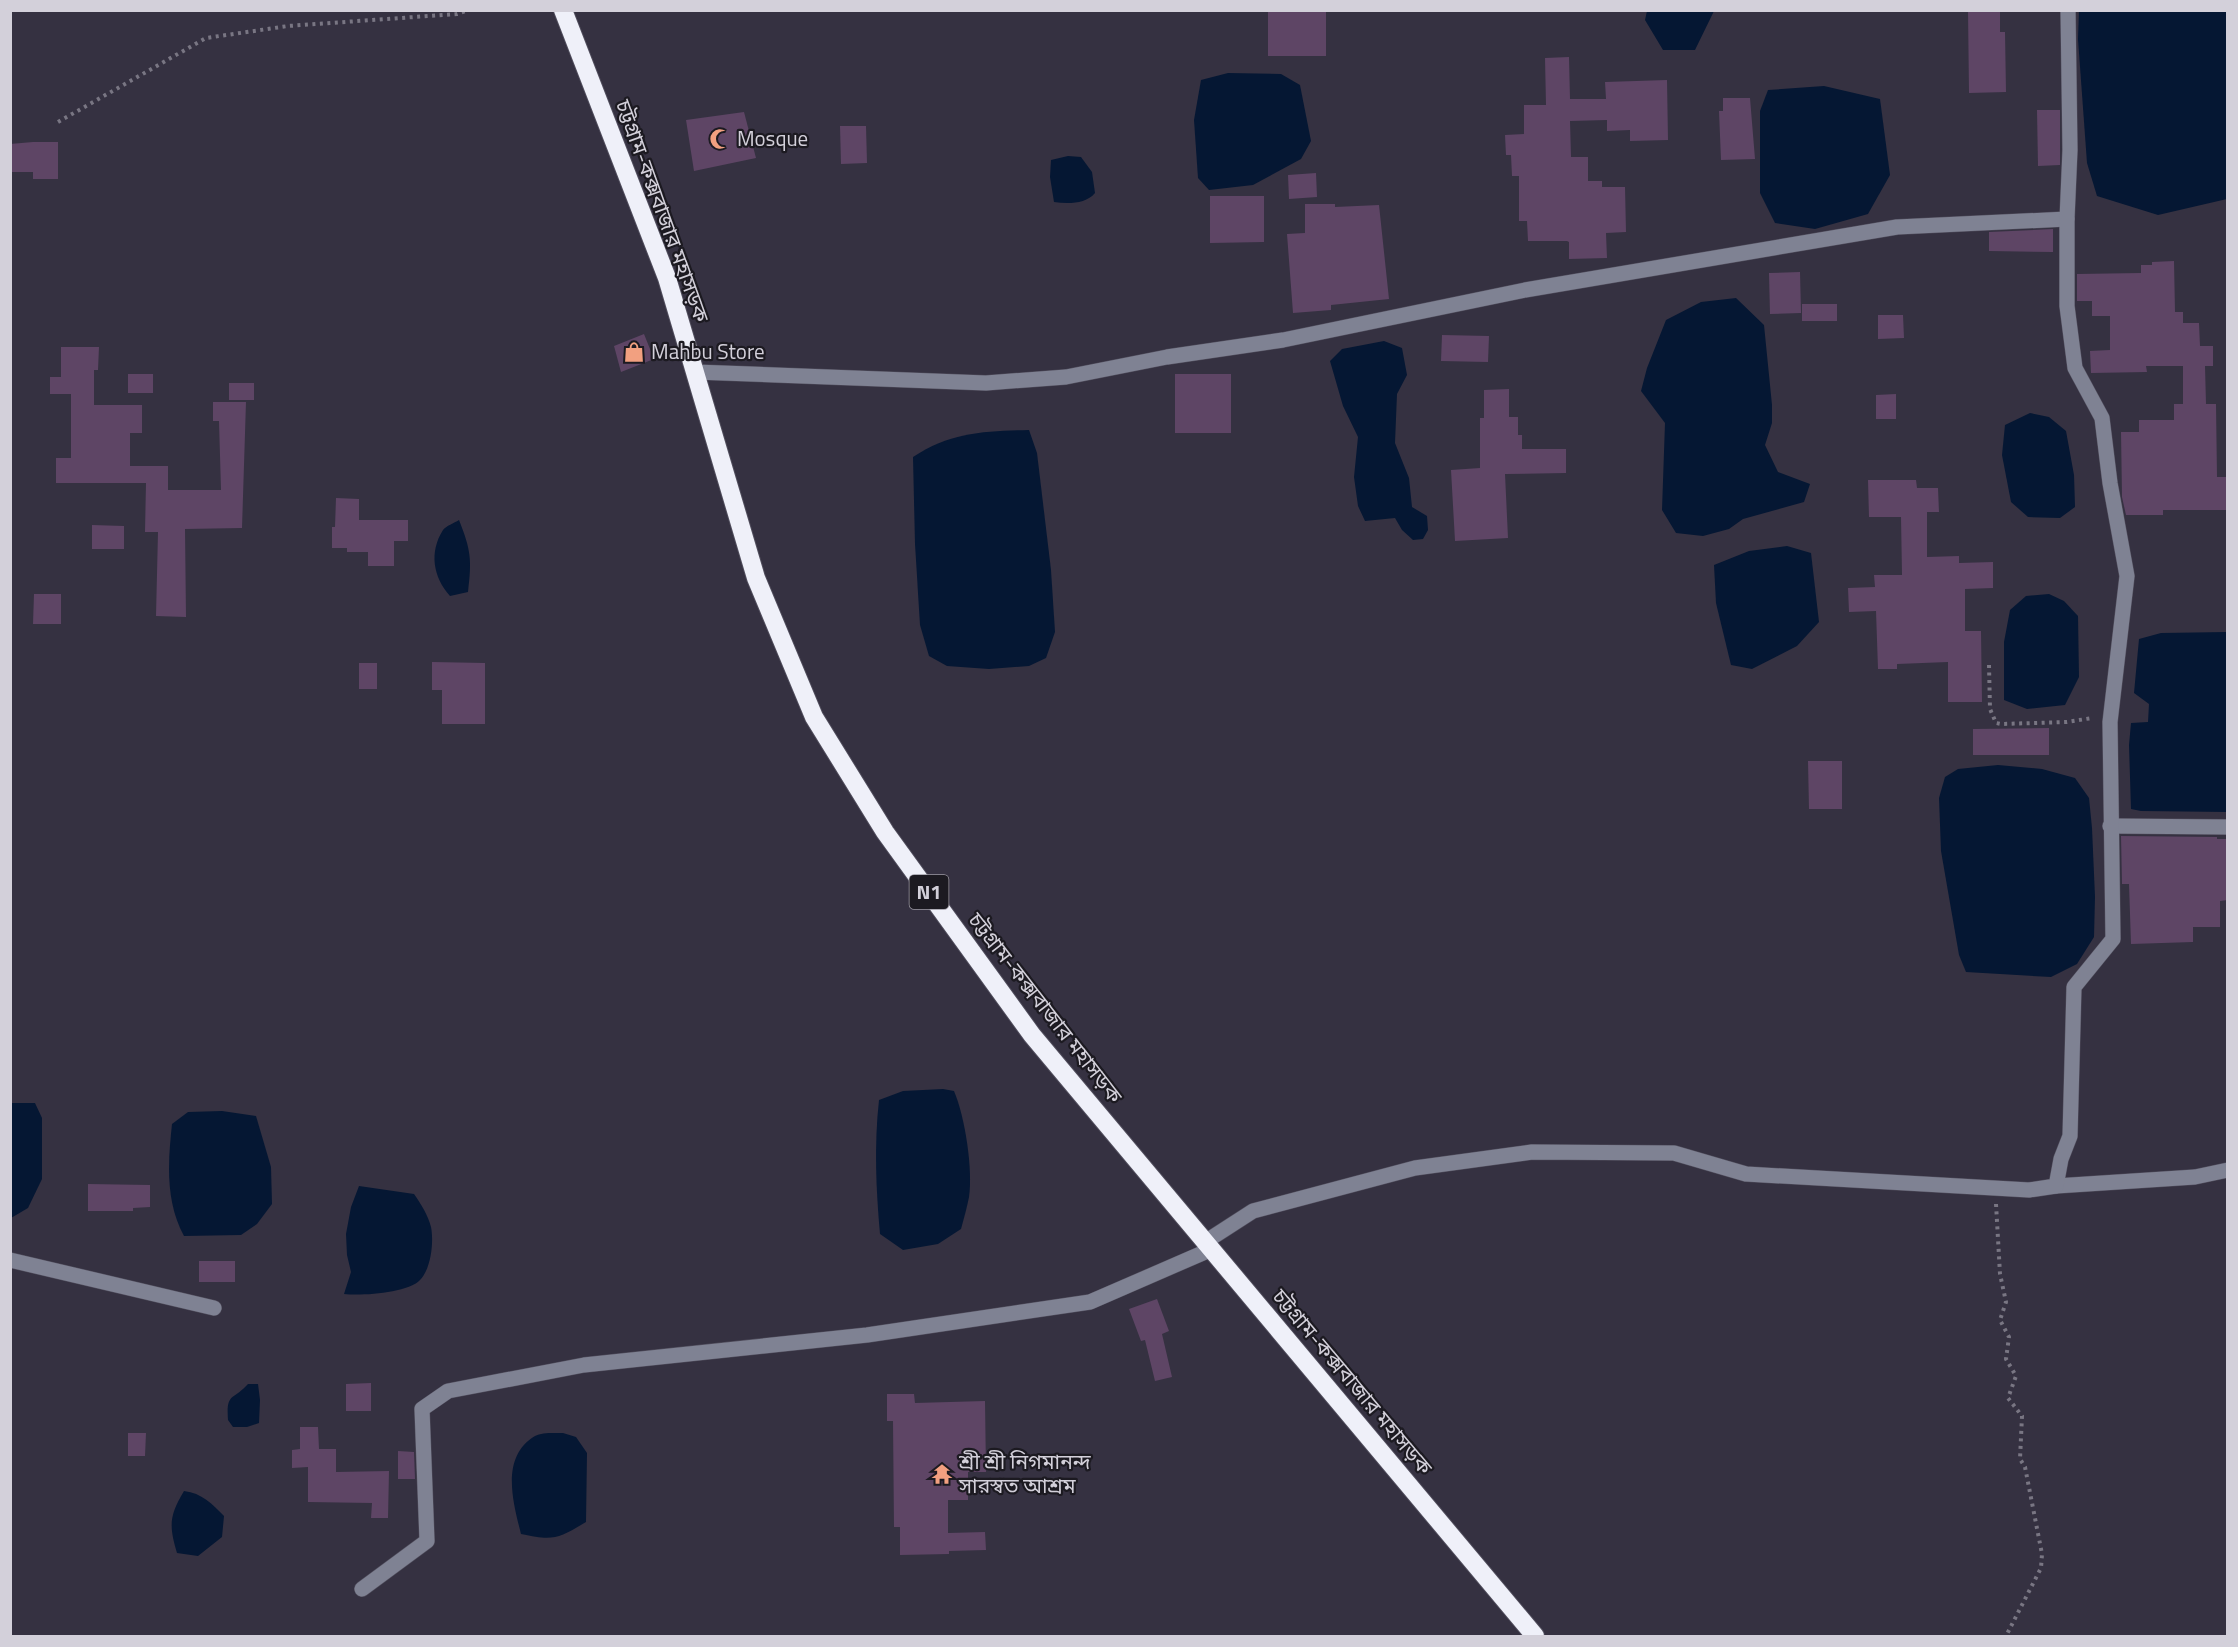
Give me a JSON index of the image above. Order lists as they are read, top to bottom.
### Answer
{
  "streets": {
    "highway": ["চট্টগ্রাম-কক্সবাজার মহাসড়ক", "N1"]
  },
  "places": {
    "mosque": ["Mosque"],
    "shop": ["Mahbu Store"],
    "temple": ["শ্রী শ্রী নিগমানন্দ সারস্বত আশ্রম"]
  }
}
